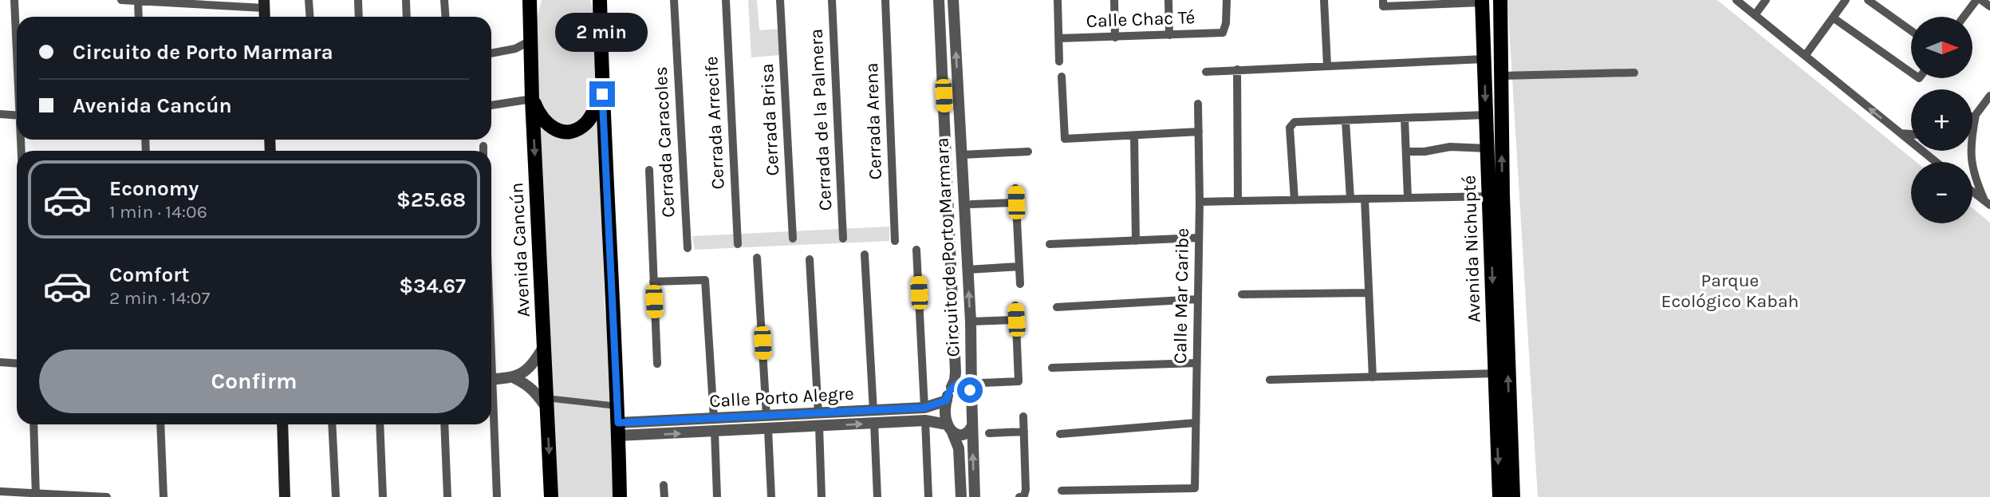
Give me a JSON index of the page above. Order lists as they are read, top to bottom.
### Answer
{
  "streets": {
    "main road": ["Avenida Nichupté", "Avenida Cancún"],
    "street": [
      "Calle Chac Té",
      "Cerrada Brisa",
      "Cerrada de la Palmera",
      "Cerrada Arena",
      "Cerrada Arrecife",
      "Cerrada Caracoles",
      "Circuito de Porto Marmara",
      "Calle Mar Caribe",
      "Calle Porto Alegre"
    ]
  },
  "crossings": [
    ["Circuito de Porto Marmara", "Calle Porto Alegre"]
  ],
  "parks": ["Parque Ecológico Kabah"],
  "north": "right",
  "page": {
    "bubble": "2 min",
    "map_buttons": ["+", "−"],
    "banner": ["Circuito de Porto Marmara", "Avenida Cancún"],
    "list": [
      {
        "name": "Economy",
        "note": "1 min · 14:06",
        "value": "$25.68"
      },
      {
        "name": "Comfort",
        "note": "2 min · 14:07",
        "value": "$34.67"
      }
    ],
    "buttons": "Confirm"
  }
}
